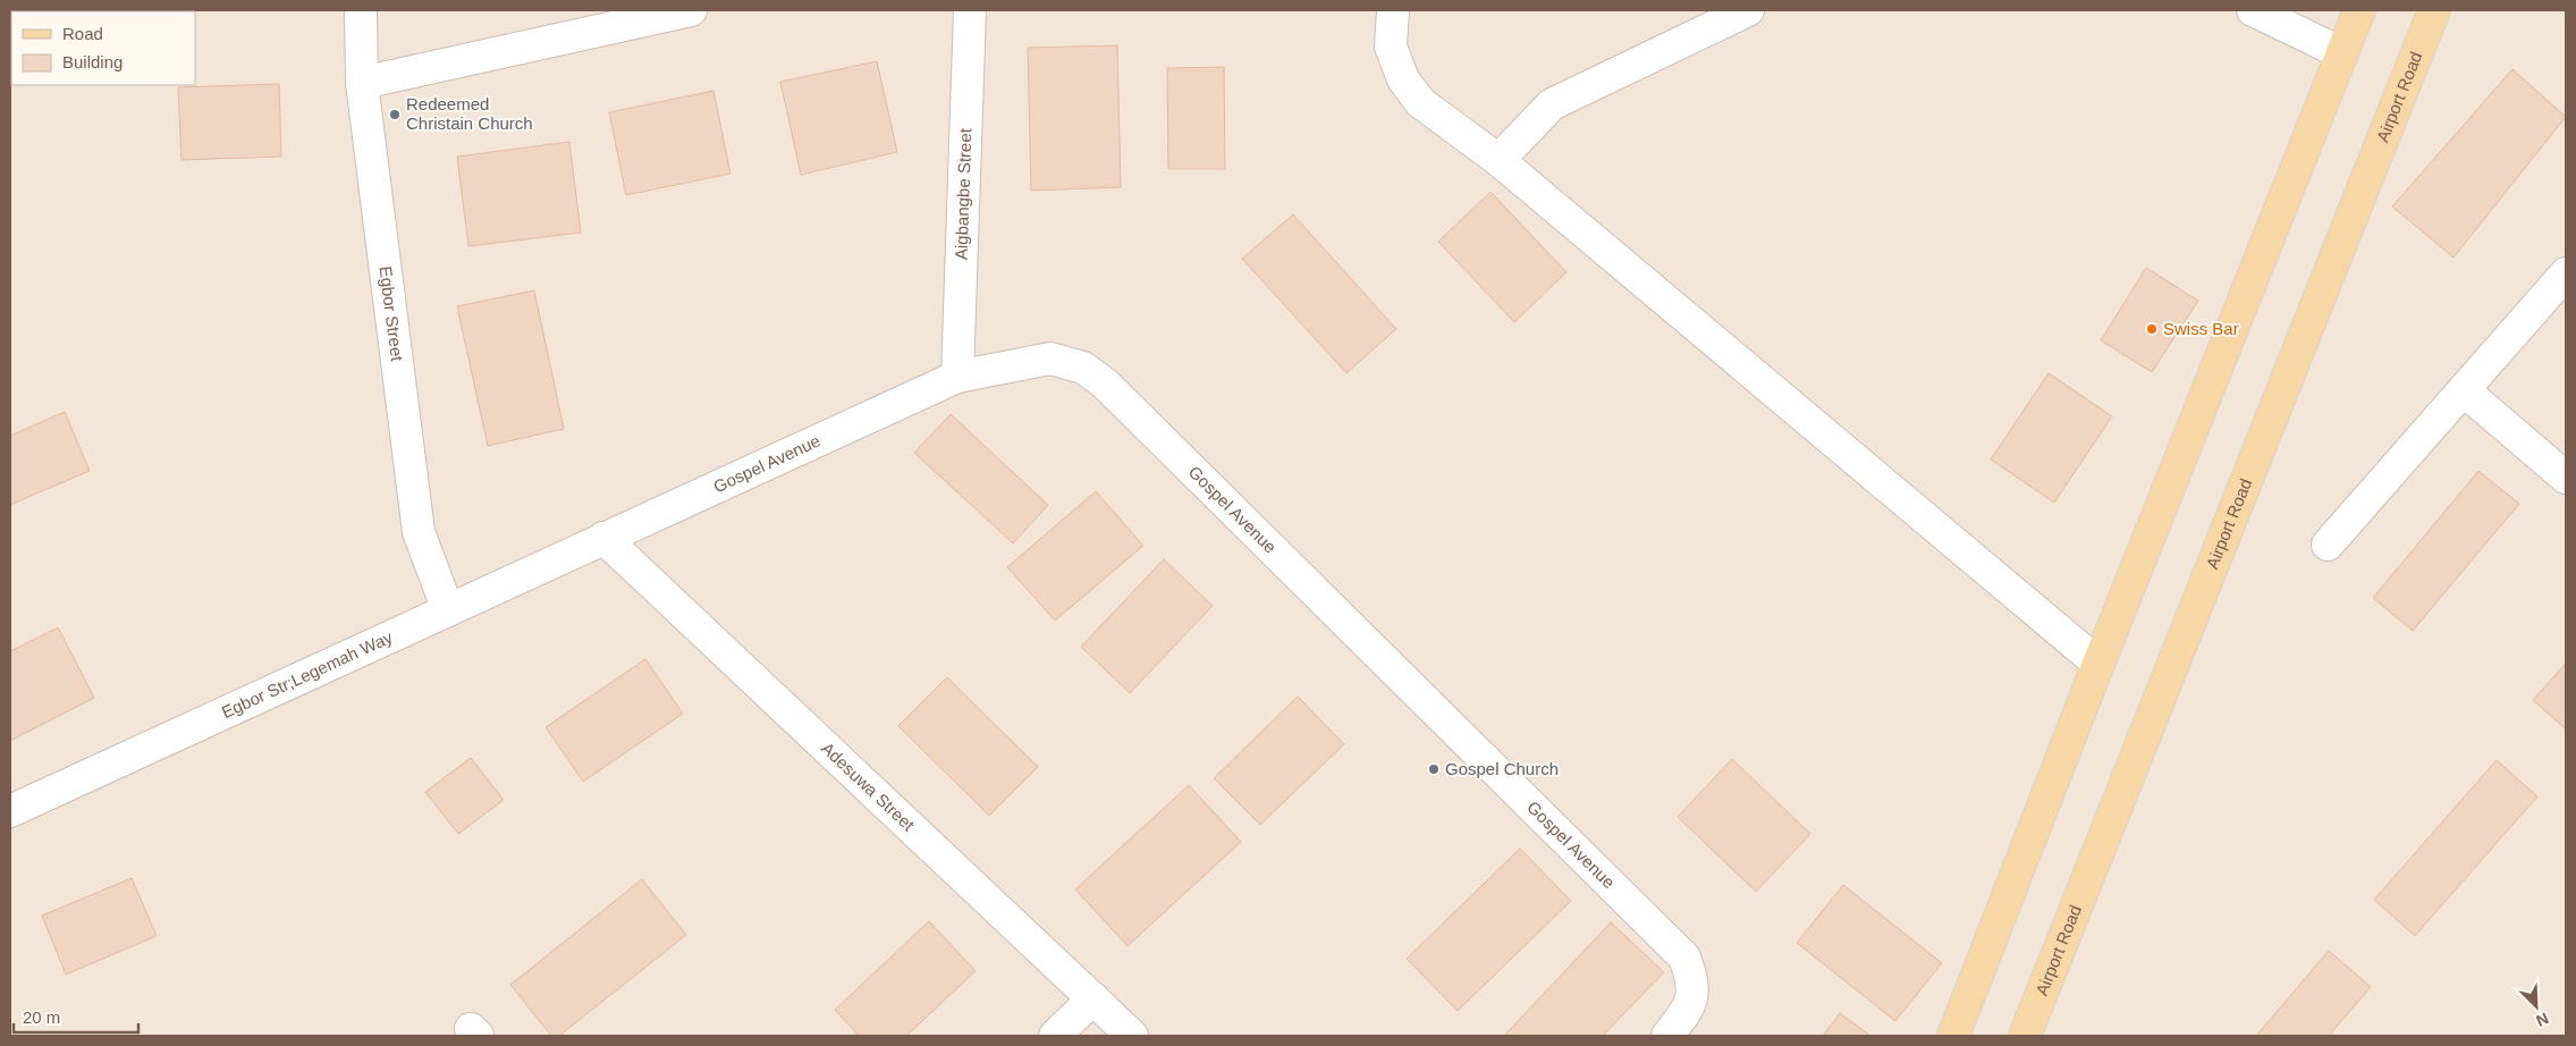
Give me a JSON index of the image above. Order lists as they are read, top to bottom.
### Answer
{
  "streets": {
    "main road": ["Airport Road"],
    "street": [
      "Aigbangbe Street",
      "Egbor Street",
      "Gospel Avenue",
      "Egbor Str;Legemah Way",
      "Adesuwa Street"
    ]
  },
  "crossings": [
    ["Aigbangbe Street", "Gospel Avenue"],
    ["Egbor Street", "Egbor Str;Legemah Way"],
    ["Gospel Avenue", "Egbor Str;Legemah Way"],
    ["Gospel Avenue", "Adesuwa Street"],
    ["Egbor Str;Legemah Way", "Adesuwa Street"]
  ],
  "places": ["Redeemed Christain Church", "Swiss Bar", "Gospel Church"],
  "legend": ["Road", "Building"],
  "scale_bar": "20 m",
  "north": "bottom right"
}
